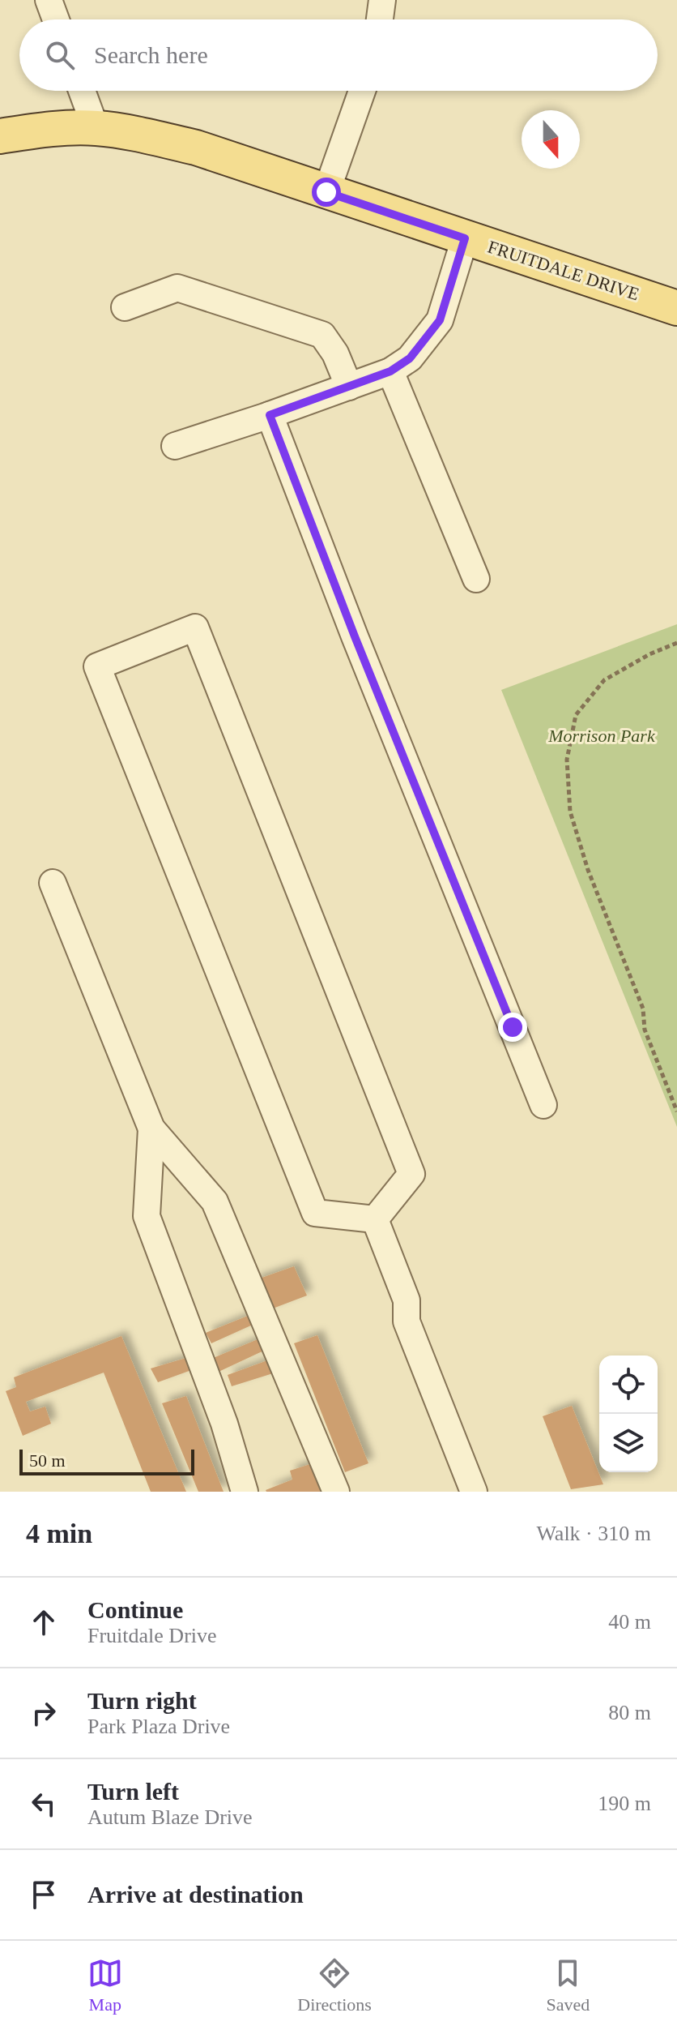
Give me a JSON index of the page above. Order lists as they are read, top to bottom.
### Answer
{
  "streets": {
    "main road": ["FRUITDALE DRIVE"]
  },
  "parks": ["Morrison Park"],
  "scale_bar": "50 m",
  "north": "bottom",
  "page": {
    "search": "Search here",
    "scale": "50 m",
    "heading": ["4 min", "Walk · 310 m"],
    "list": [
      ["Continue", "Fruitdale Drive", "40 m"],
      ["Turn right", "Park Plaza Drive", "80 m"],
      ["Turn left", "Autum Blaze Drive", "190 m"],
      "Arrive at destination"
    ],
    "nav": ["Map", "Directions", "Saved"]
  }
}
